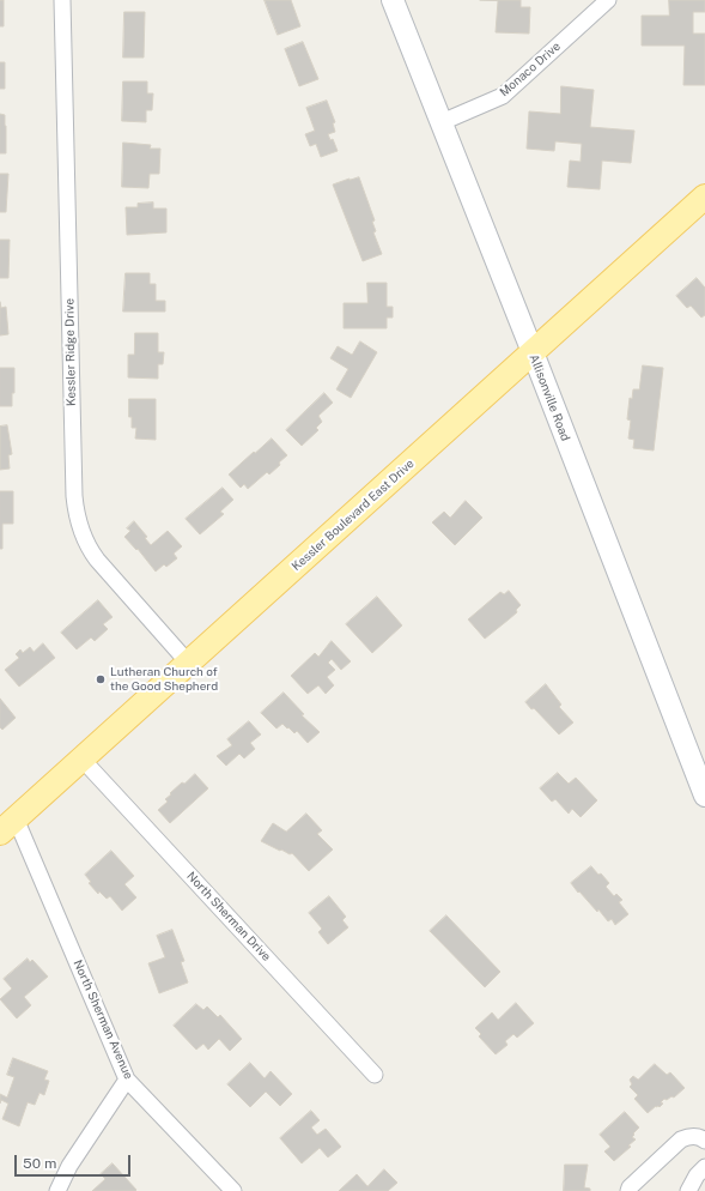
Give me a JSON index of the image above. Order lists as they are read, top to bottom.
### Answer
{
  "streets": {
    "main road": ["Allisonville Road", "Kessler Boulevard East Drive"],
    "street": [
      "Monaco Drive",
      "Kessler Ridge Drive",
      "North Sherman Drive",
      "North Sherman Avenue"
    ]
  },
  "crossings": [
    ["Monaco Drive", "Allisonville Road"],
    ["Kessler Ridge Drive", "Kessler Boulevard East Drive"],
    ["Allisonville Road", "Kessler Boulevard East Drive"],
    ["Kessler Boulevard East Drive", "North Sherman Drive"],
    ["Kessler Boulevard East Drive", "North Sherman Avenue"]
  ],
  "places": ["Lutheran Church of the Good Shepherd"],
  "scale_bar": "50 m"
}
